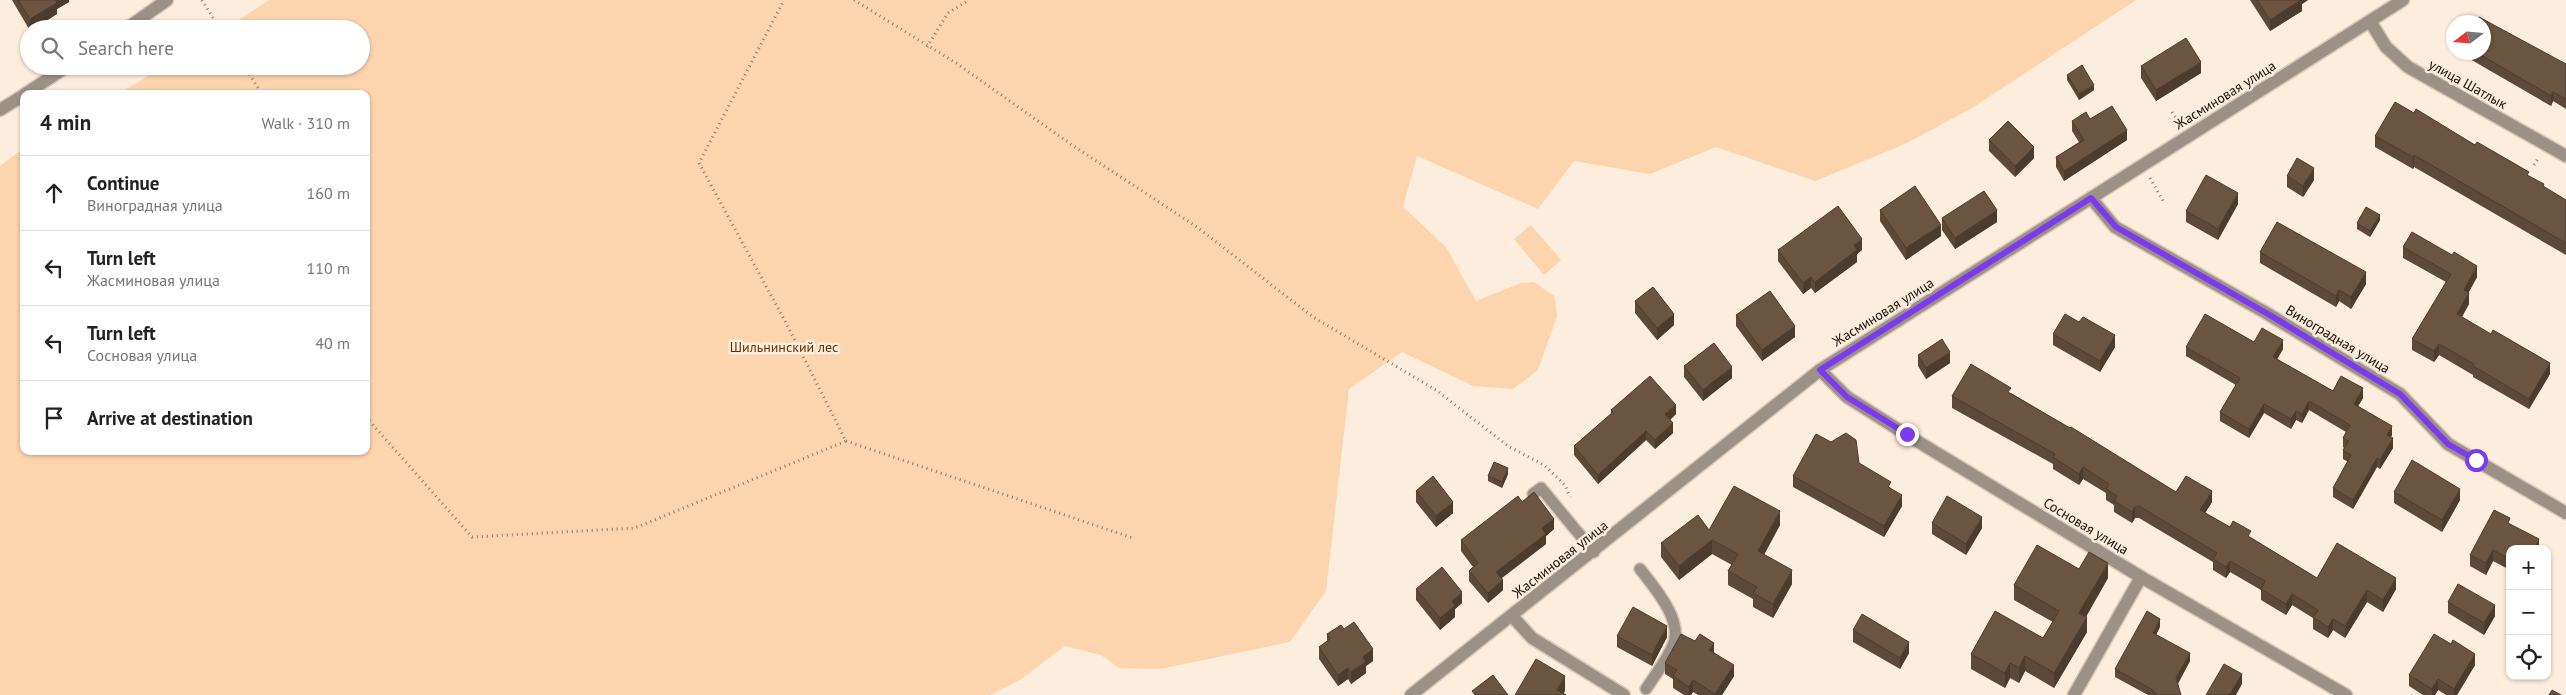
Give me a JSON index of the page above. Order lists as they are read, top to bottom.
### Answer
{
  "streets": {
    "street": [
      "улица Шатлык",
      "Жасминовая улица",
      "Виноградная улица",
      "Сосновая улица"
    ]
  },
  "crossings": [
    ["улица Шатлык", "Жасминовая улица"],
    ["Жасминовая улица", "Виноградная улица"],
    ["Жасминовая улица", "Сосновая улица"]
  ],
  "parks": ["Шильнинский лес"],
  "north": "left",
  "page": {
    "search": "Search here",
    "heading": ["4 min", "Walk · 310 m"],
    "list": [
      ["Continue", "Виноградная улица", "160 m"],
      ["Turn left", "Жасминовая улица", "110 m"],
      ["Turn left", "Сосновая улица", "40 m"],
      "Arrive at destination"
    ],
    "map_buttons": ["+", "−"]
  }
}
